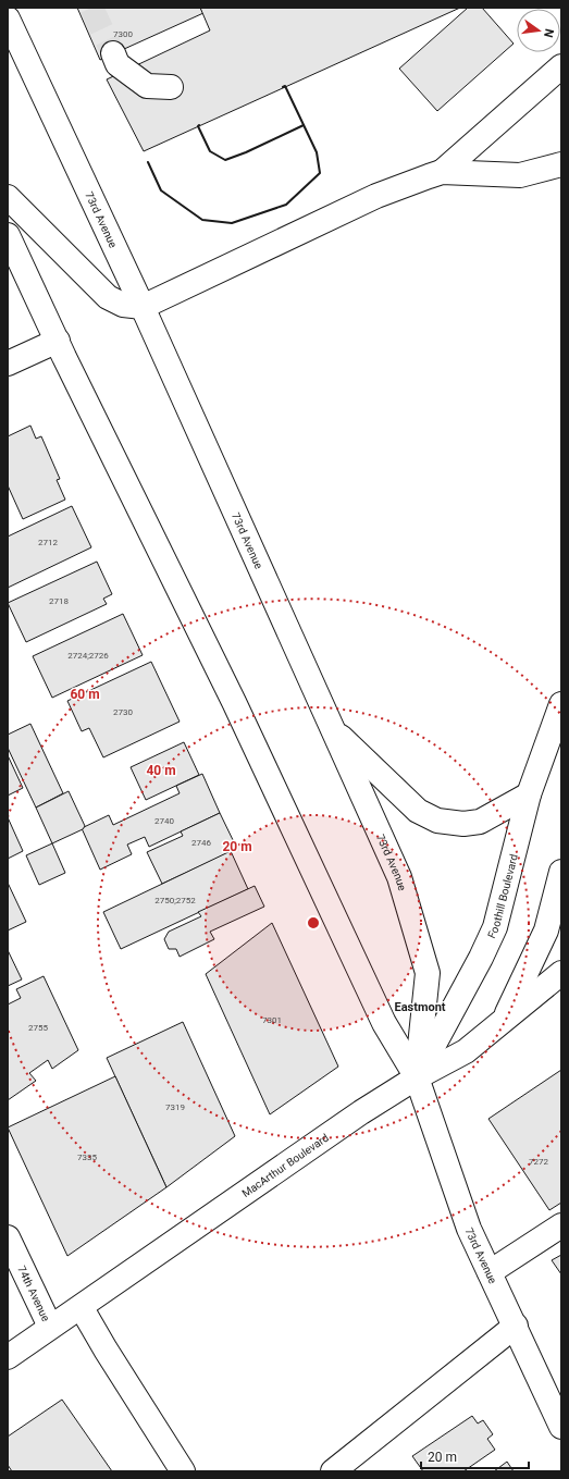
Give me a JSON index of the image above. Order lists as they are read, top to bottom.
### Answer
{
  "streets": {
    "main road": [
      "73rd Avenue",
      "Foothill Boulevard",
      "MacArthur Boulevard",
      "74th Avenue"
    ]
  },
  "crossings": [
    ["73rd Avenue", "Foothill Boulevard"],
    ["73rd Avenue", "MacArthur Boulevard"],
    ["Foothill Boulevard", "MacArthur Boulevard"],
    ["MacArthur Boulevard", "74th Avenue"]
  ],
  "districts": ["Eastmont"],
  "house_numbers": [
    "7300",
    "2712",
    "2718",
    "2724;2726",
    "2730",
    "2740",
    "2746",
    "2750;2752",
    "7301",
    "2755",
    "7319",
    "7335",
    "7272"
  ],
  "scale_bar": "20 m",
  "north": "right",
  "rings": ["60 m", "40 m", "20 m"]
}
